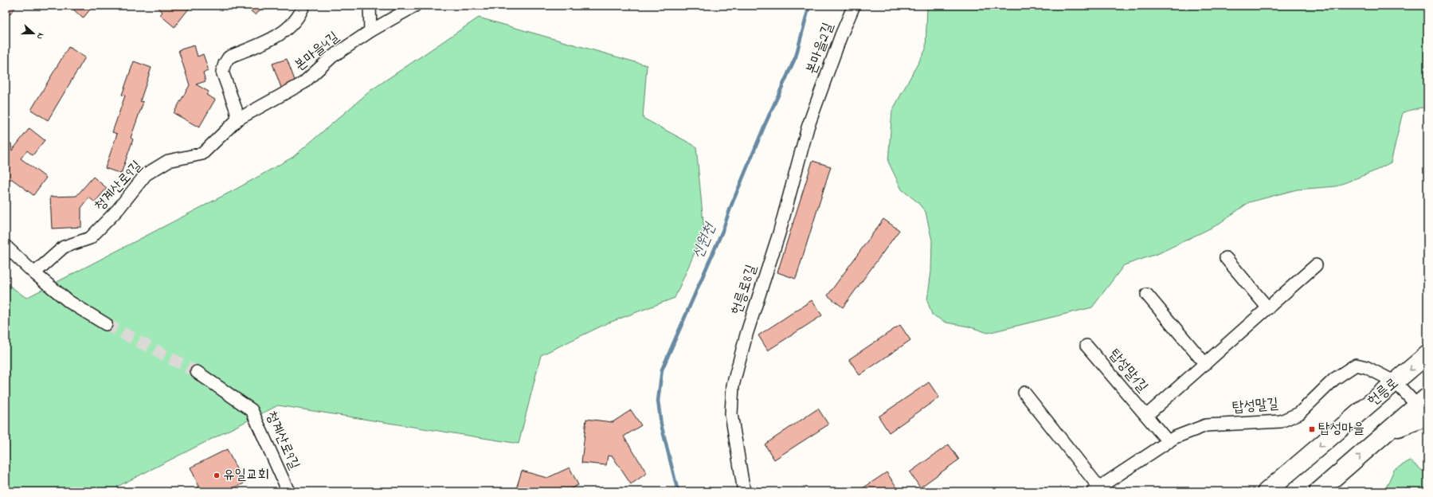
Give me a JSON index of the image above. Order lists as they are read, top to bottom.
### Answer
{
  "streets": {
    "main road": ["헌릉로"],
    "street": [
      "본마을2길",
      "본마을4길",
      "청계산로9길",
      "헌릉로8길",
      "탑성말1길",
      "탑성말길"
    ]
  },
  "crossings": [
    ["본마을2길", "헌릉로8길"],
    ["본마을4길", "청계산로9길"],
    ["탑성말1길", "탑성말길"],
    ["헌릉로", "탑성말길"]
  ],
  "water": ["신원천"],
  "places": {
    "transit": ["탑성마을"],
    "other": ["유일교회"]
  },
  "north": "right"
}
